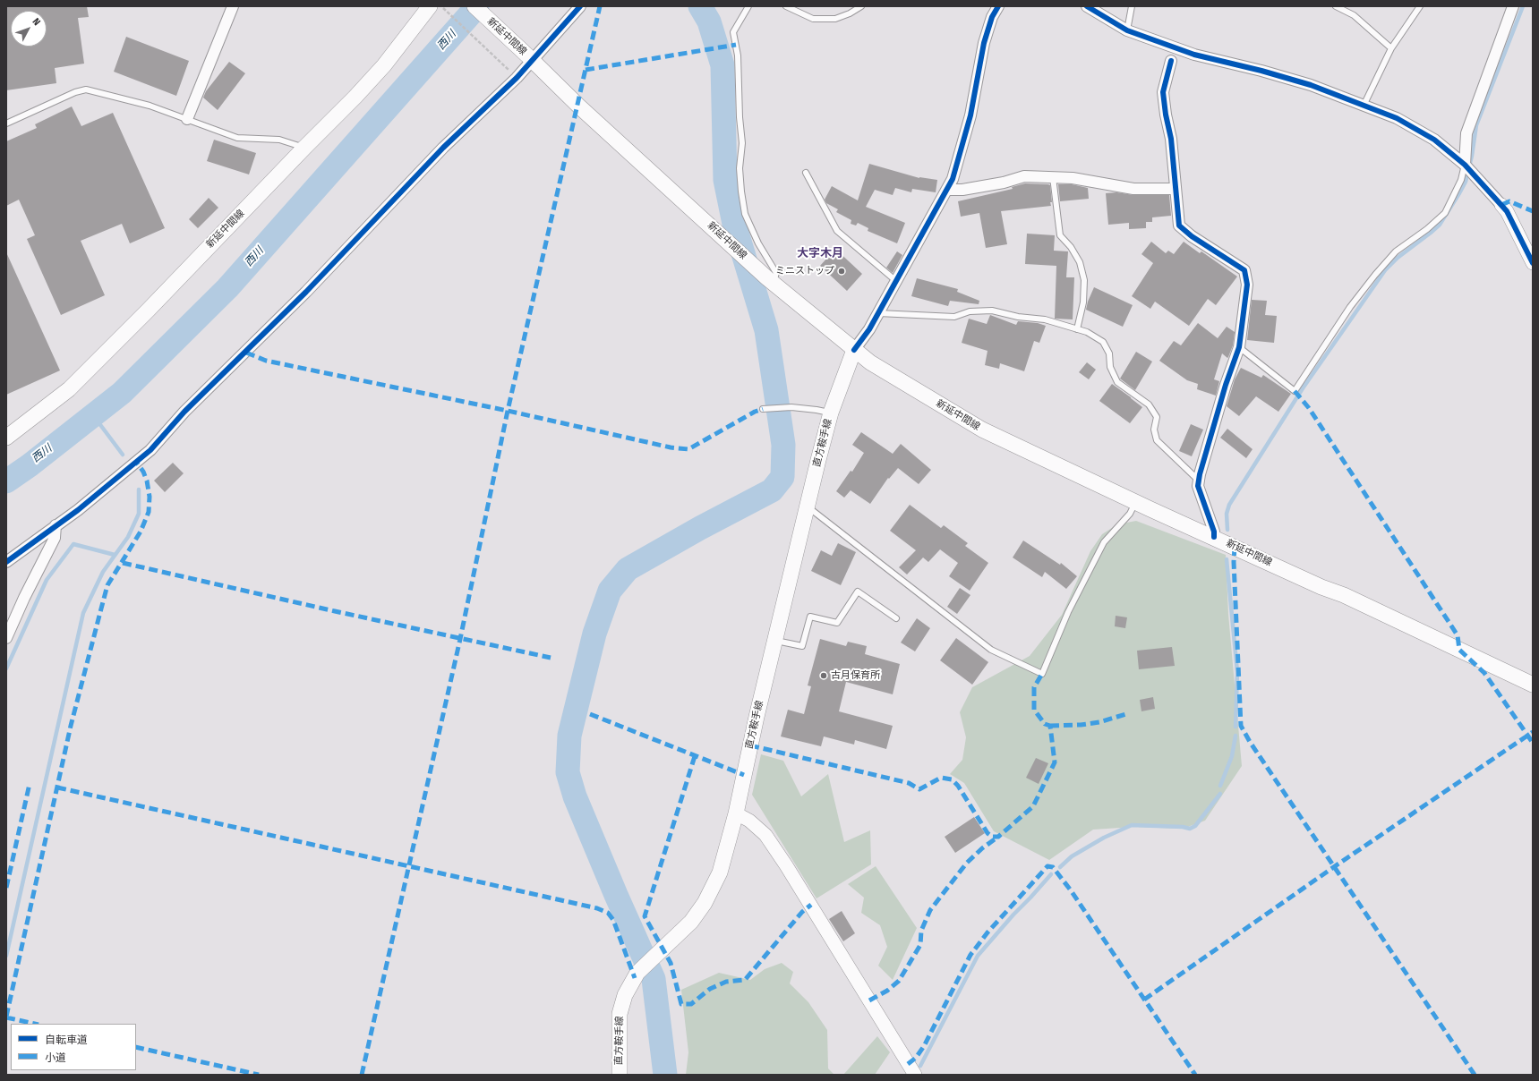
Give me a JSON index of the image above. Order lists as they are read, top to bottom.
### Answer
{
  "streets": {
    "main road": ["新延中間線", "直方鞍手線"]
  },
  "crossings": [
    ["新延中間線", "直方鞍手線"]
  ],
  "districts": ["大字木月"],
  "water": ["西川"],
  "places": ["ミニストップ", "古月保育所"],
  "legend": ["自転車道", "小道"],
  "north": "top right"
}
